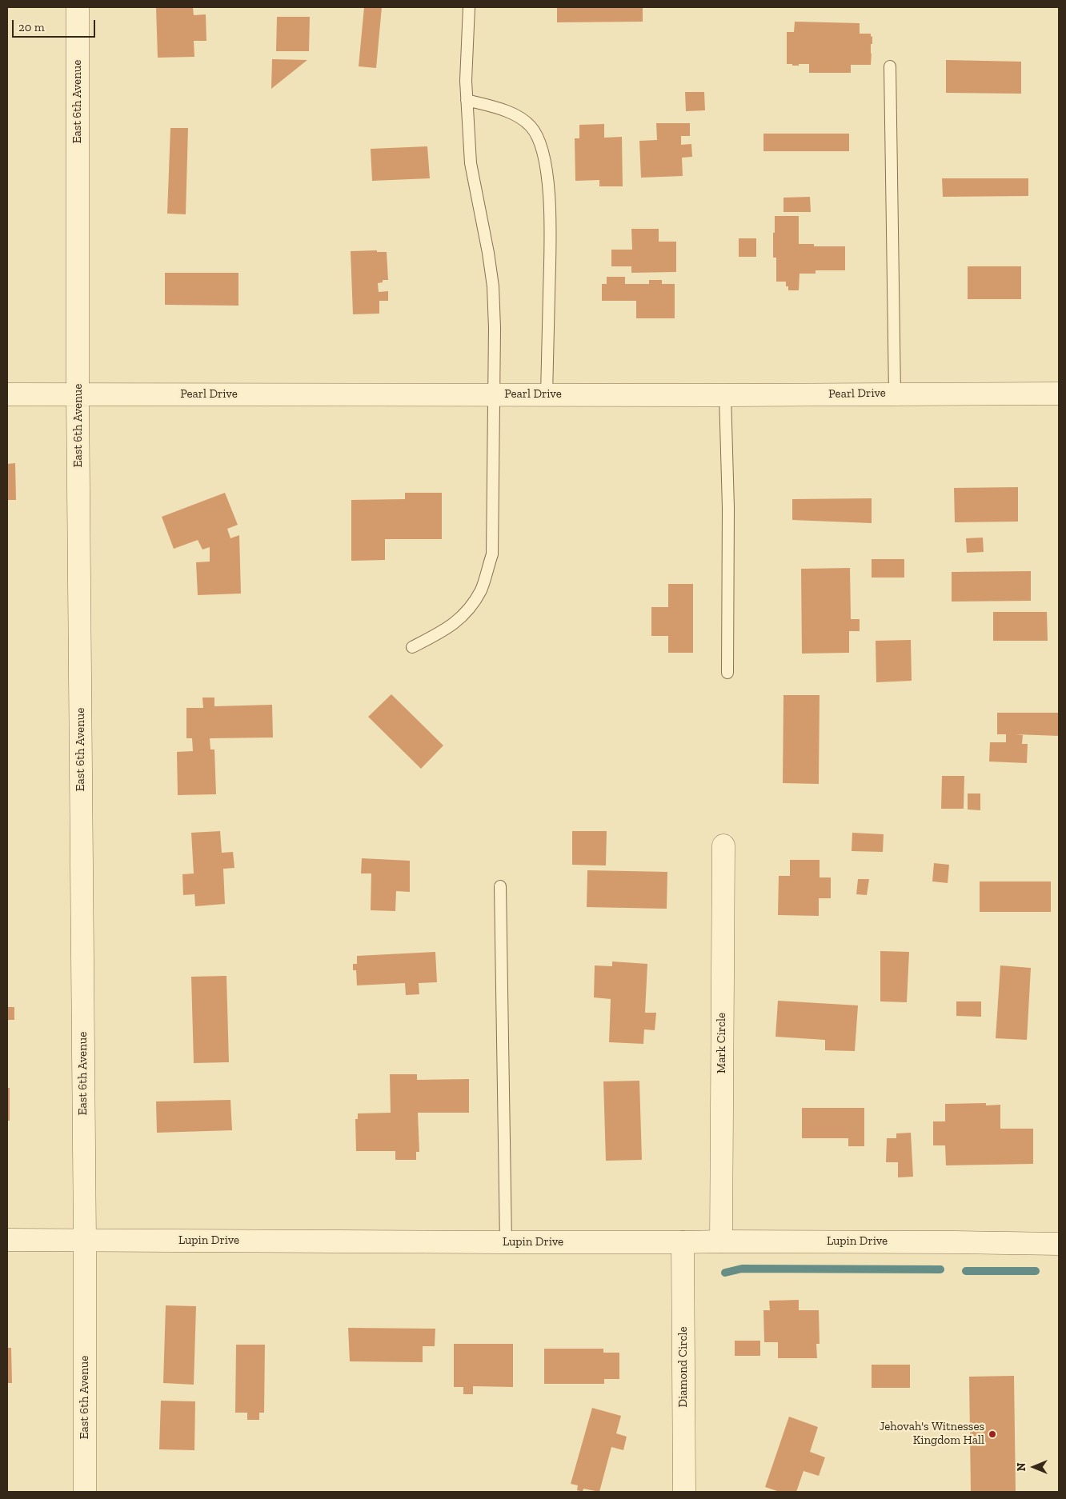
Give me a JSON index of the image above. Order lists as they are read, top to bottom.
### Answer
{
  "streets": {
    "street": [
      "East 6th Avenue",
      "Pearl Drive",
      "Mark Circle",
      "Lupin Drive",
      "Diamond Circle"
    ]
  },
  "crossings": [
    ["East 6th Avenue", "Pearl Drive"],
    ["East 6th Avenue", "Lupin Drive"],
    ["Mark Circle", "Lupin Drive"],
    ["Lupin Drive", "Diamond Circle"]
  ],
  "places": ["Jehovah's Witnesses Kingdom Hall"],
  "scale_bar": "20 m",
  "north": "left"
}
